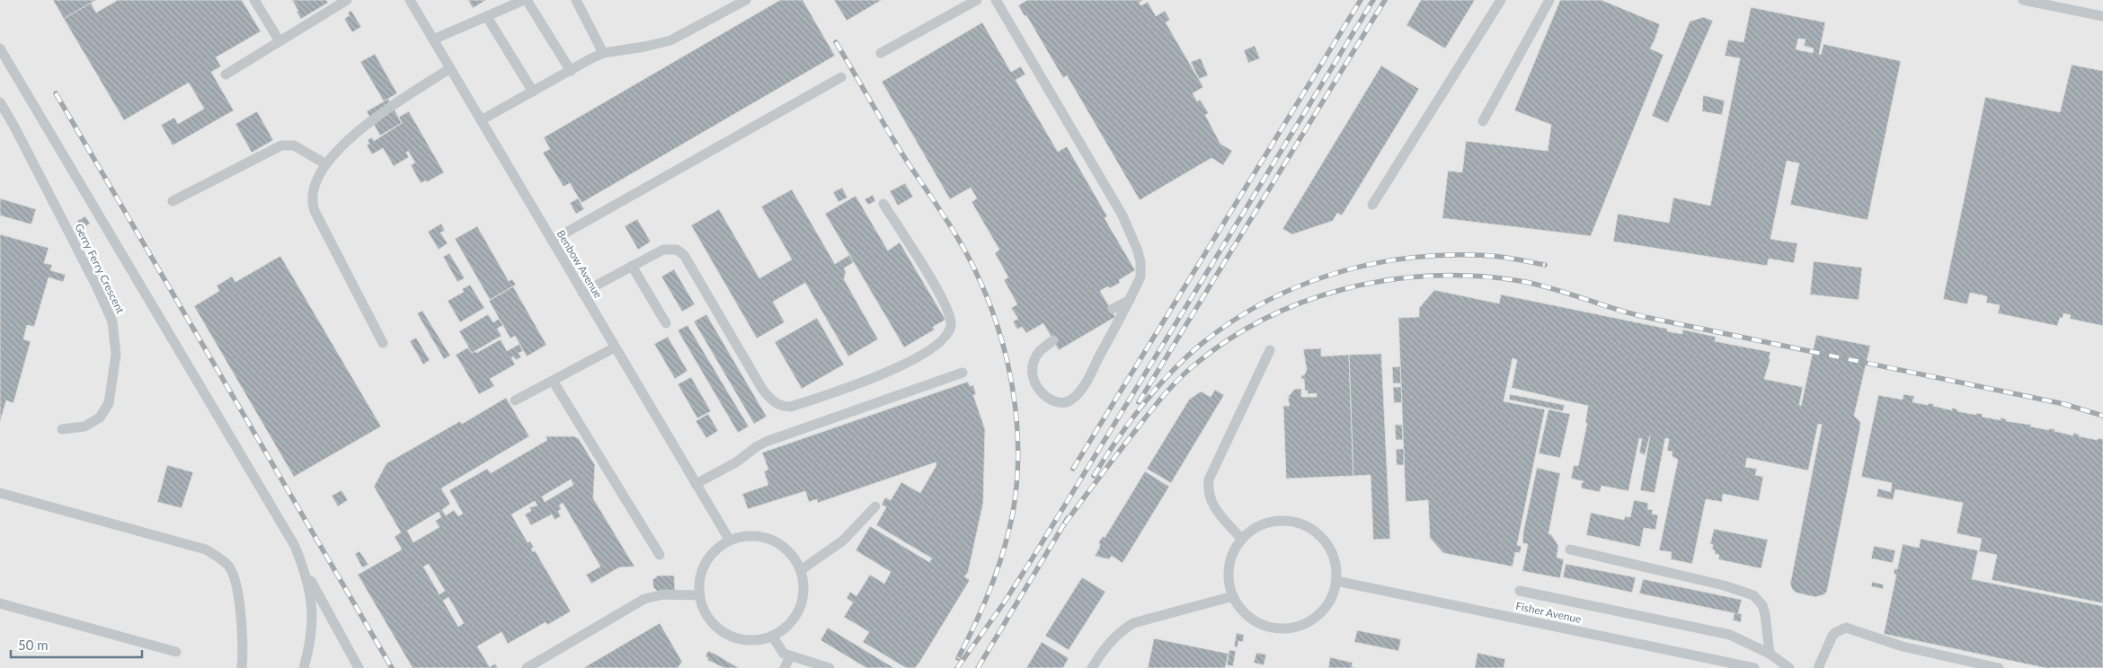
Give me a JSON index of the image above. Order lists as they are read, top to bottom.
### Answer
{
  "streets": {
    "lane": ["Benbow Avenue", "Gerry Ferry Crescent", "Fisher Avenue"]
  },
  "scale_bar": "50 m"
}
